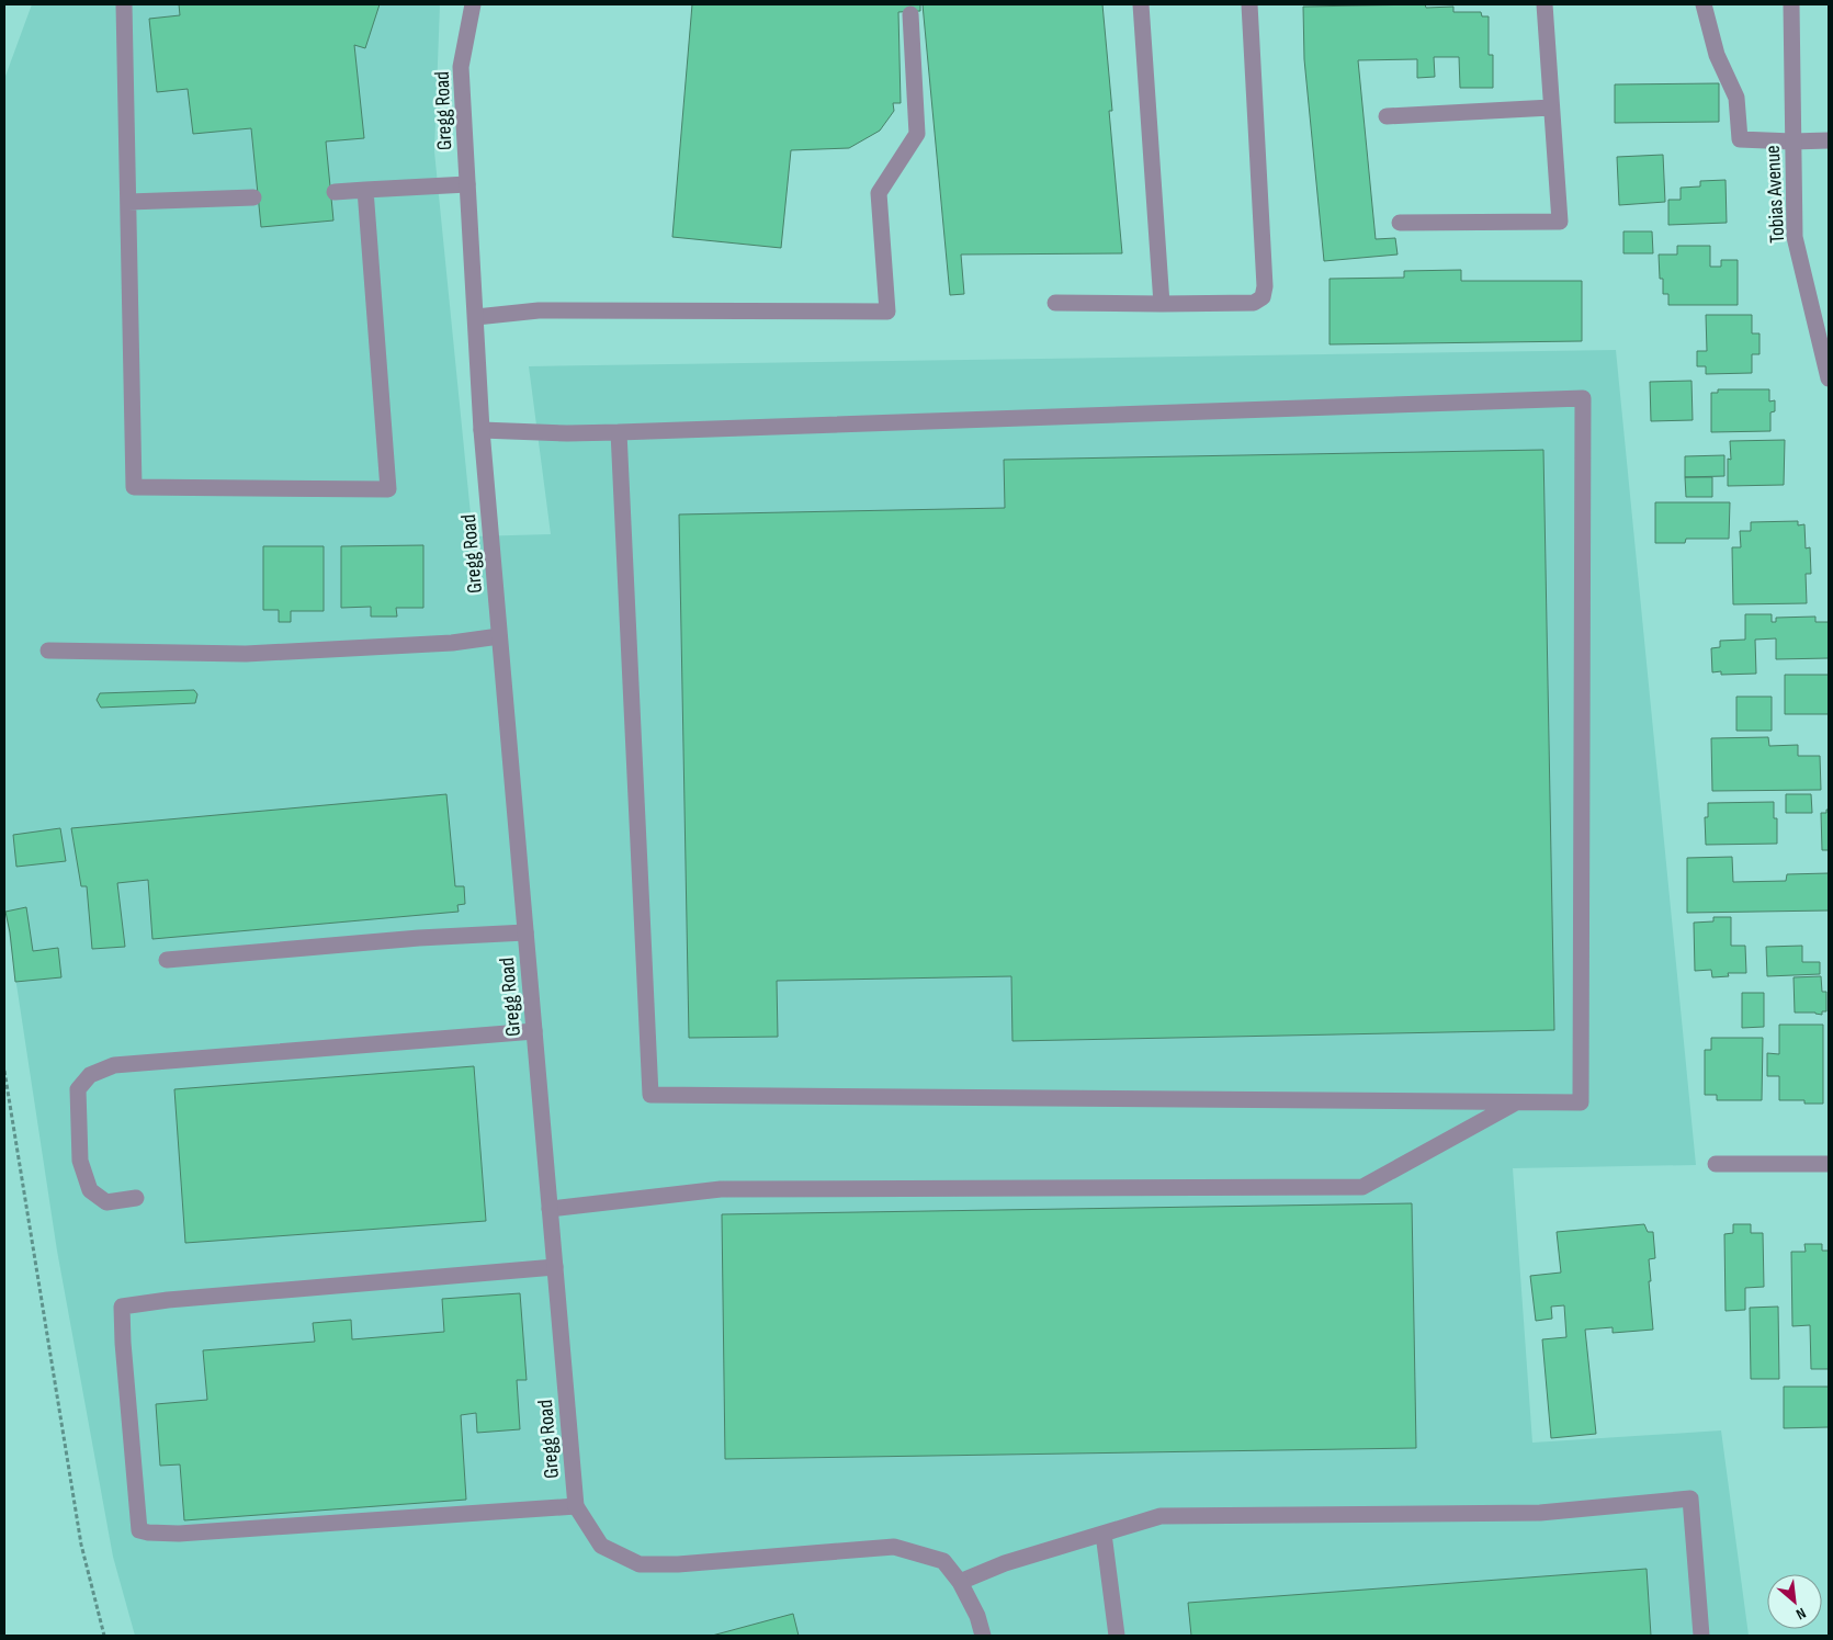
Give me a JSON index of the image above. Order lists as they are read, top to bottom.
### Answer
{
  "streets": {
    "street": ["Gregg Road", "Tobias Avenue"]
  },
  "north": "bottom right"
}
